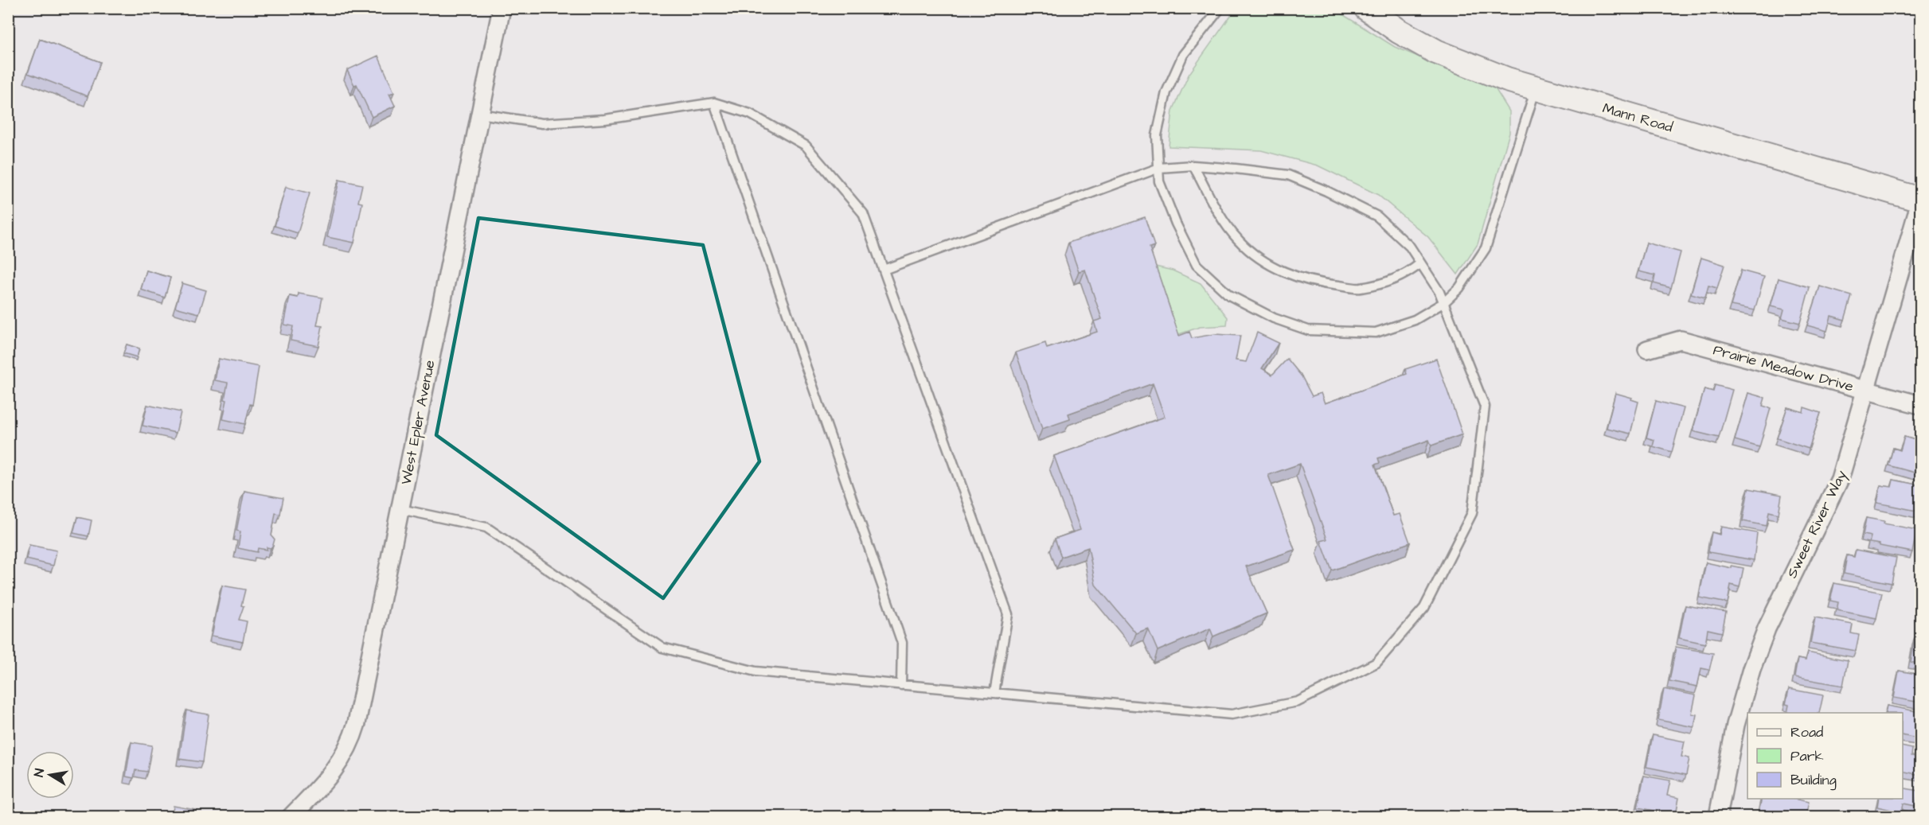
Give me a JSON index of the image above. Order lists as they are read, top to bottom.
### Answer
{
  "streets": {
    "main road": ["Mann Road"],
    "street": ["Prairie Meadow Drive", "West Epler Avenue", "Sweet River Way"]
  },
  "crossings": [
    ["Mann Road", "Sweet River Way"],
    ["Prairie Meadow Drive", "Sweet River Way"]
  ],
  "legend": ["Road", "Park", "Building"],
  "north": "left"
}
